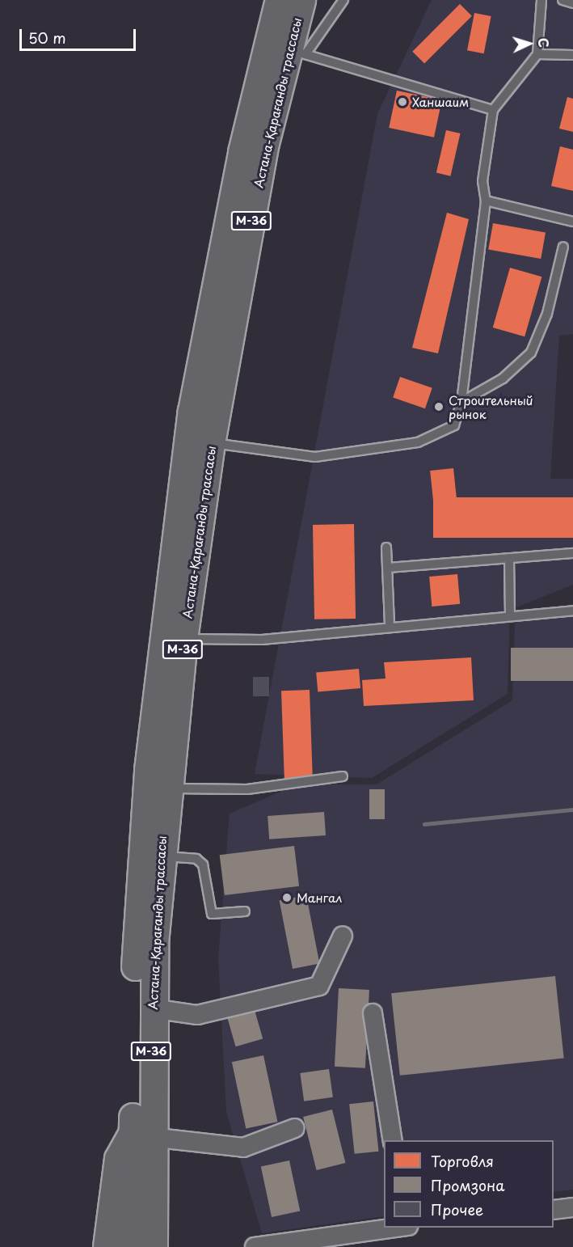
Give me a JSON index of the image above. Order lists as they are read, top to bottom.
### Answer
{
  "streets": {
    "main road": ["Астана-Қарағанды трассасы", "M-36"]
  },
  "places": ["Ханшаим", "Строительный рынок", "Мангал"],
  "legend": ["Торговля", "Промзона", "Прочее"],
  "scale_bar": "50 m",
  "north": "right"
}
